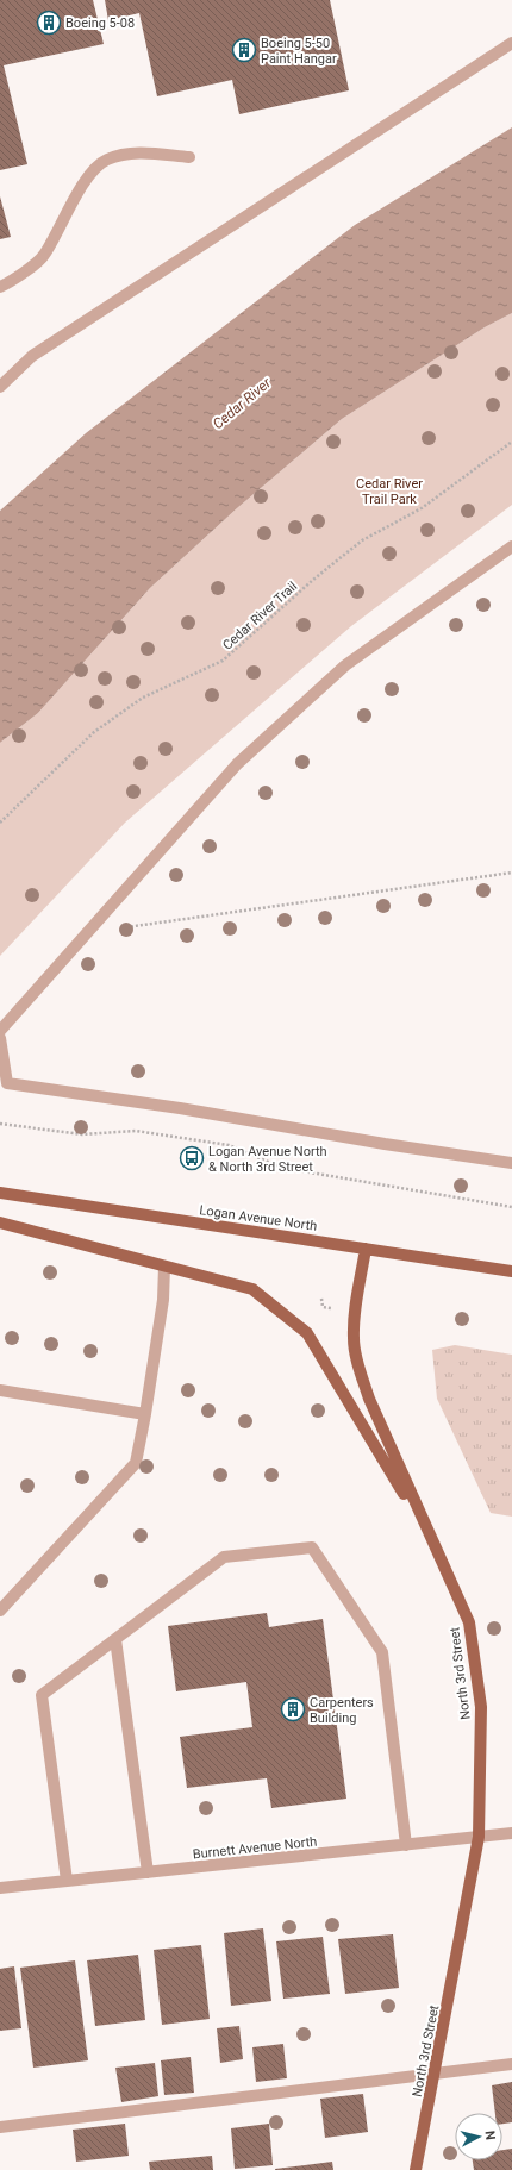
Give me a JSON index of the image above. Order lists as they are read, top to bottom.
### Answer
{
  "streets": {
    "main road": ["Logan Avenue North", "North 3rd Street"],
    "street": ["Burnett Avenue North"],
    "path": ["Cedar River Trail"]
  },
  "crossings": [
    ["Logan Avenue North", "North 3rd Street"],
    ["North 3rd Street", "Burnett Avenue North"]
  ],
  "water": ["Cedar River"],
  "parks": ["Cedar River Trail Park"],
  "places": {
    "building": ["Boeing 5-08", "Boeing 5-50 Paint Hangar", "Carpenters Building"],
    "bus stop": ["Logan Avenue North & North 3rd Street"]
  },
  "north": "right"
}
